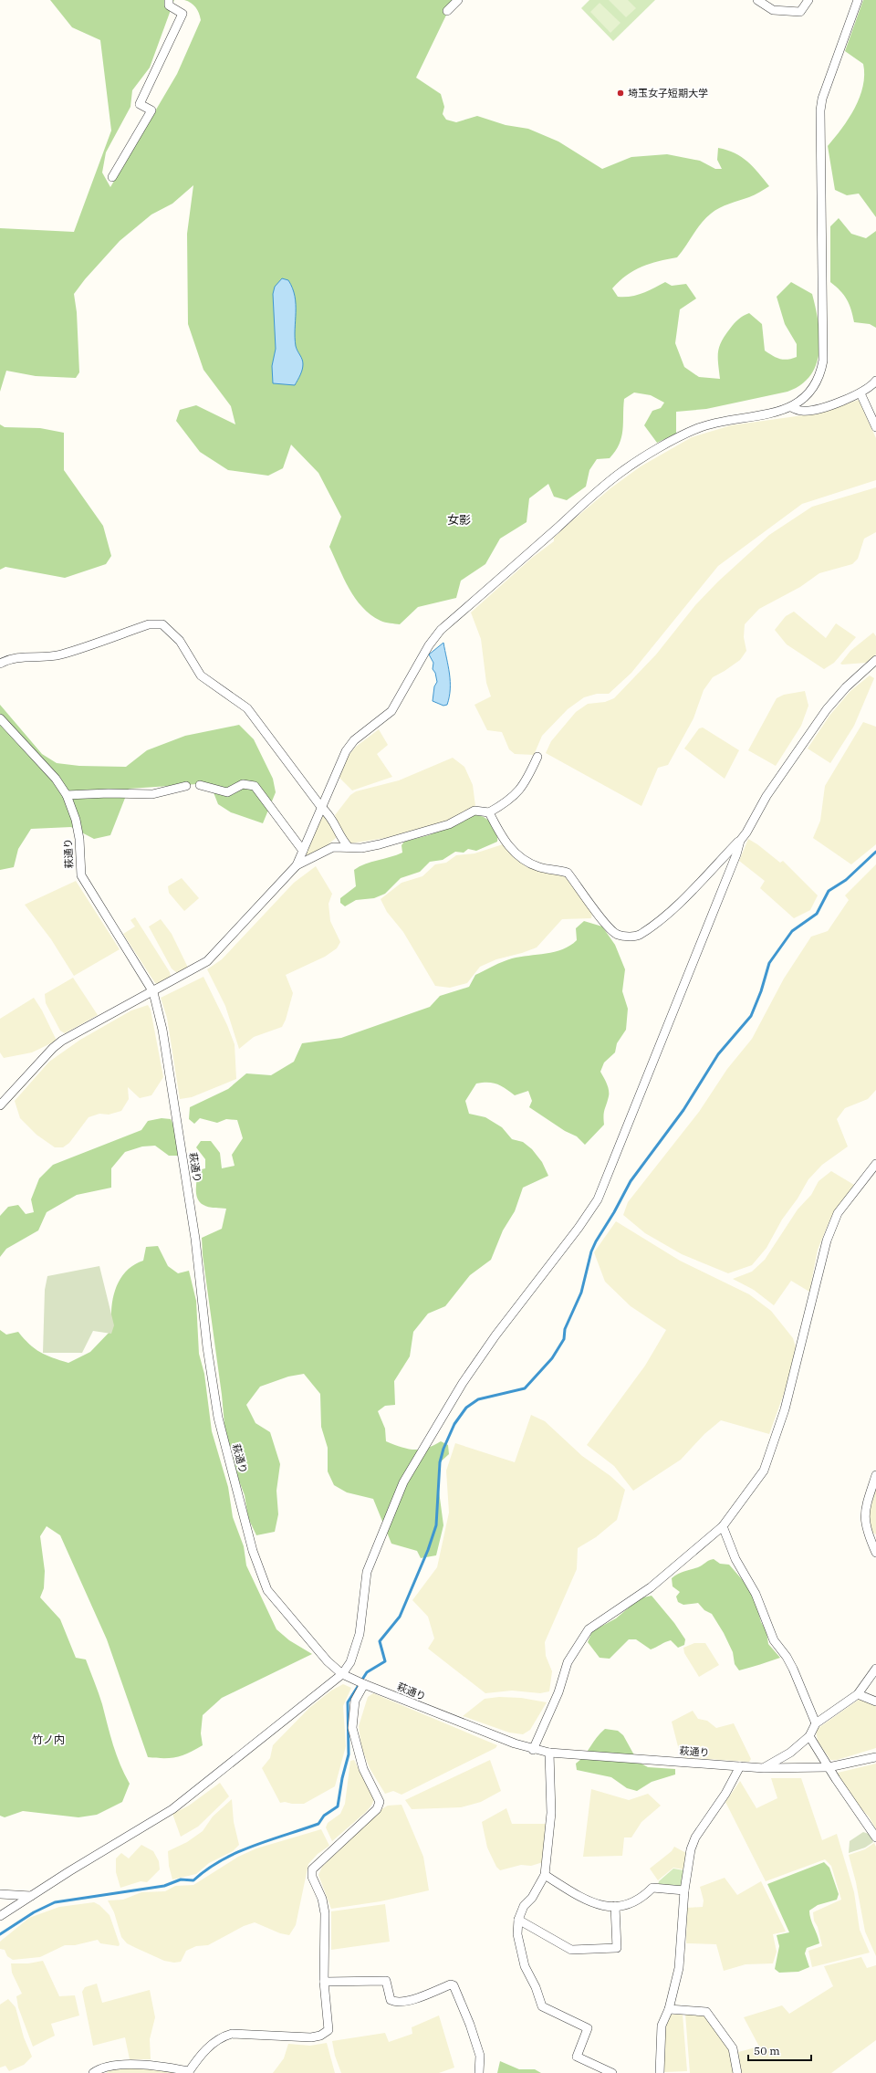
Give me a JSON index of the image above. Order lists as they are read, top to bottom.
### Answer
{
  "streets": {
    "street": ["萩通り"]
  },
  "districts": ["女影", "竹ノ内"],
  "places": ["埼玉女子短期大学"],
  "scale_bar": "50 m"
}
